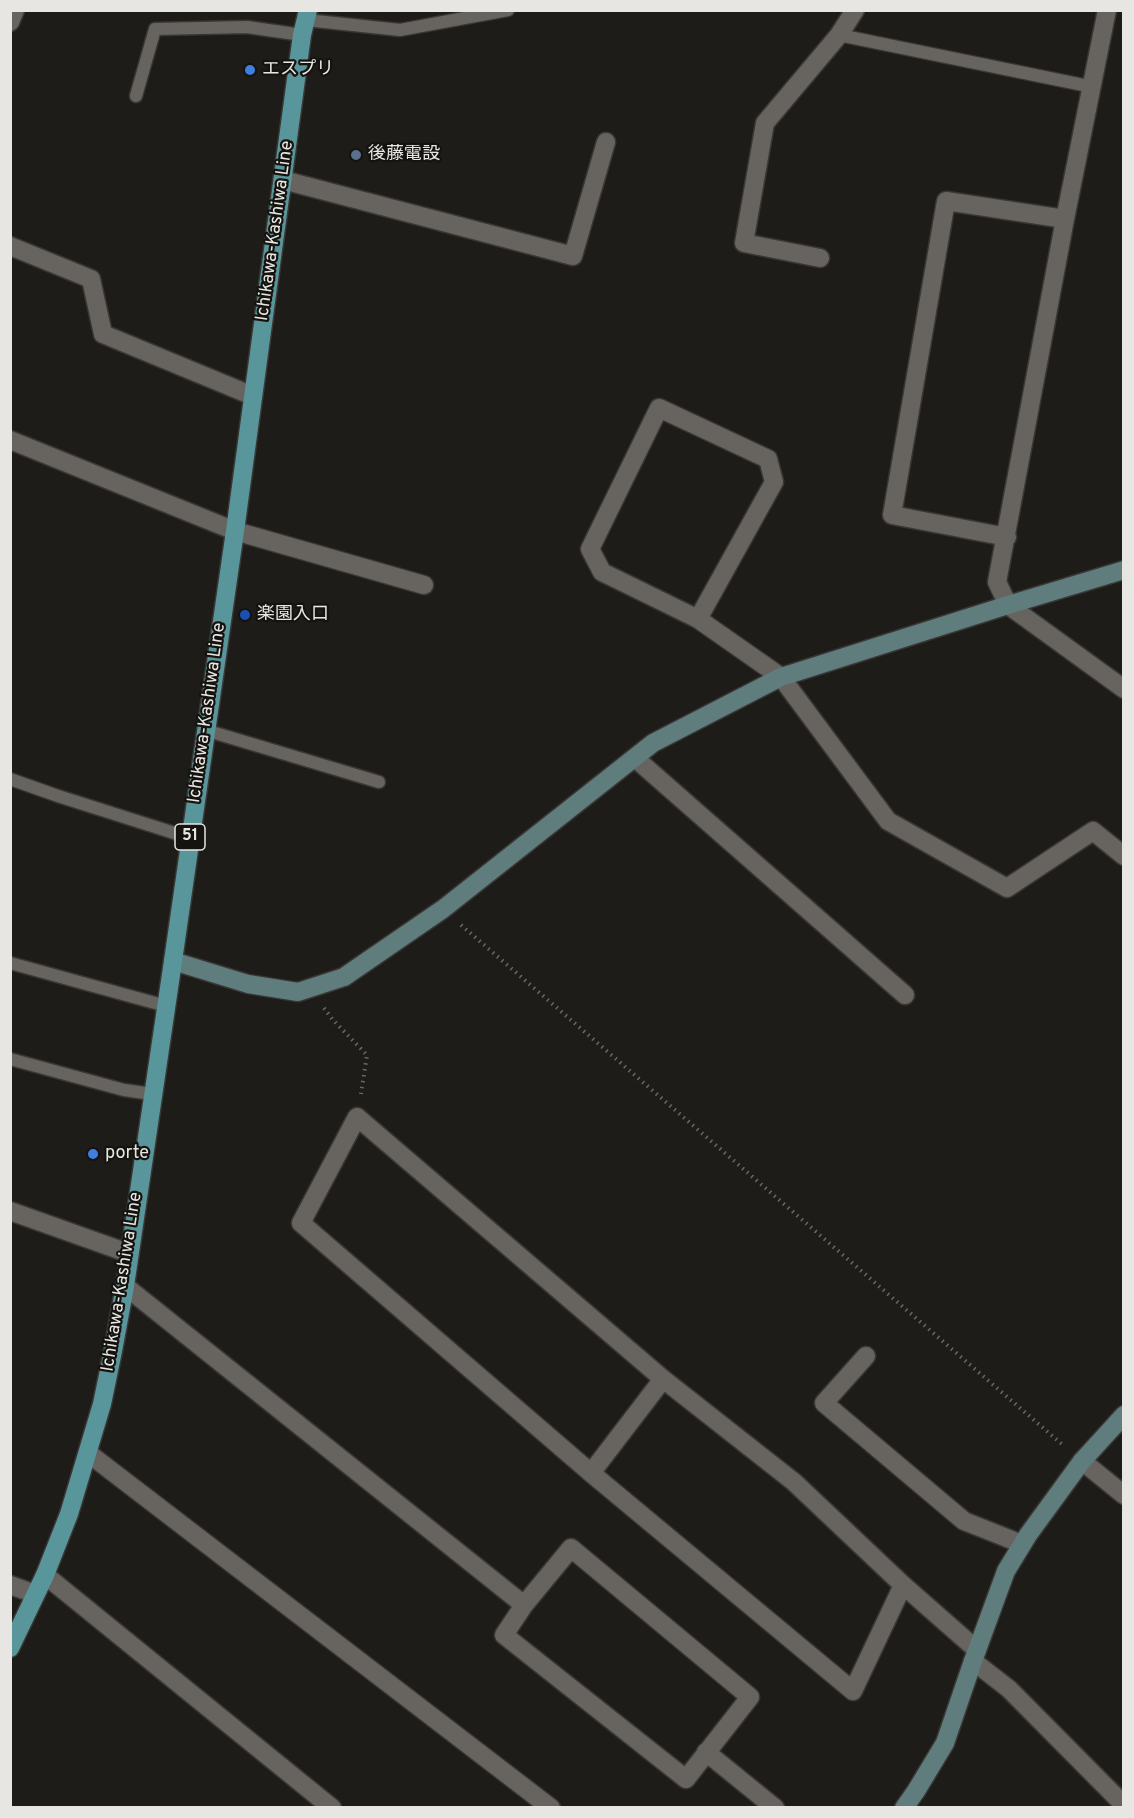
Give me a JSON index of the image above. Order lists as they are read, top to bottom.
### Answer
{
  "streets": {
    "main road": ["Ichikawa-Kashiwa Line", "51"]
  },
  "places": [
    "エスプリ",
    "後藤電設",
    "楽園入口",
    "porte"
  ]
}
